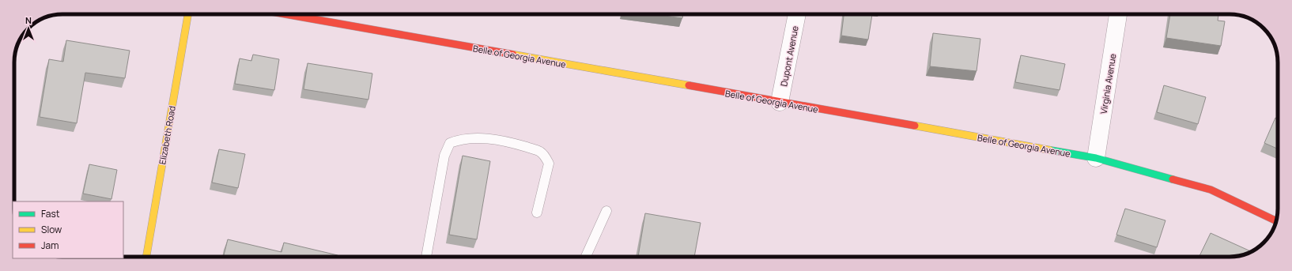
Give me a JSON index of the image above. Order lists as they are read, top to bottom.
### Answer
{
  "streets": {
    "street": [
      "Belle of Georgia Avenue",
      "Dupont Avenue",
      "Virginia Avenue",
      "Elizabeth Road"
    ]
  },
  "crossings": [
    ["Belle of Georgia Avenue", "Dupont Avenue"],
    ["Belle of Georgia Avenue", "Virginia Avenue"]
  ],
  "legend": ["Fast", "Slow", "Jam"],
  "north": "top"
}
